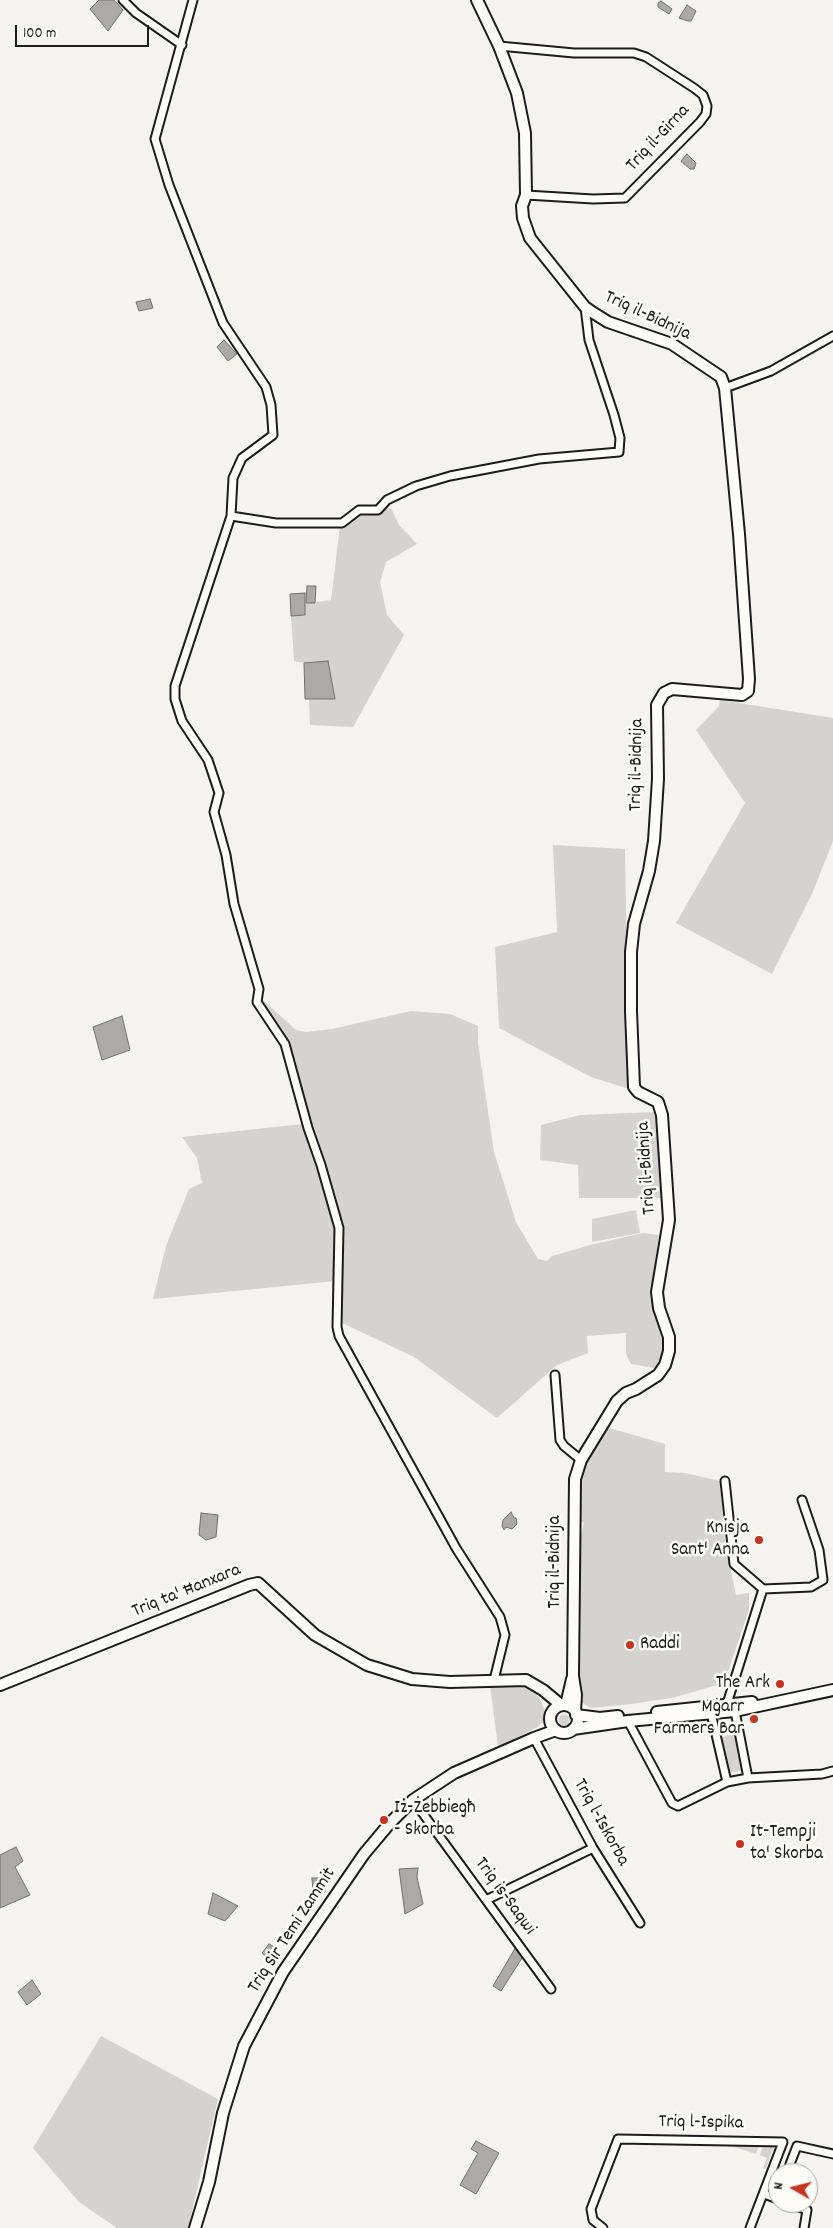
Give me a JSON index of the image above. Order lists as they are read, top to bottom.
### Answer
{
  "streets": {
    "street": [
      "Triq il-Girna",
      "Triq il-Bidnija",
      "Triq ta' Ħanxara",
      "Triq l-Iskorba",
      "Triq is-Saqwi",
      "Triq Sir Temi Zammit",
      "Triq l-Ispika"
    ]
  },
  "crossings": [
    ["Triq il-Girna", "Triq il-Bidnija"],
    ["Triq il-Bidnija", "Triq ta' Ħanxara"],
    ["Triq il-Bidnija", "Triq Sir Temi Zammit"],
    ["Triq ta' Ħanxara", "Triq Sir Temi Zammit"],
    ["Triq l-Iskorba", "Triq Sir Temi Zammit"],
    ["Triq is-Saqwi", "Triq Sir Temi Zammit"]
  ],
  "places": [
    "Knisja Sant' Anna",
    "Raddi",
    "The Ark",
    "Mġarr Farmers Bar",
    "Iż-Żebbiegħ - Skorba",
    "It-Tempji ta' Skorba"
  ],
  "scale_bar": "100 m",
  "north": "left"
}
